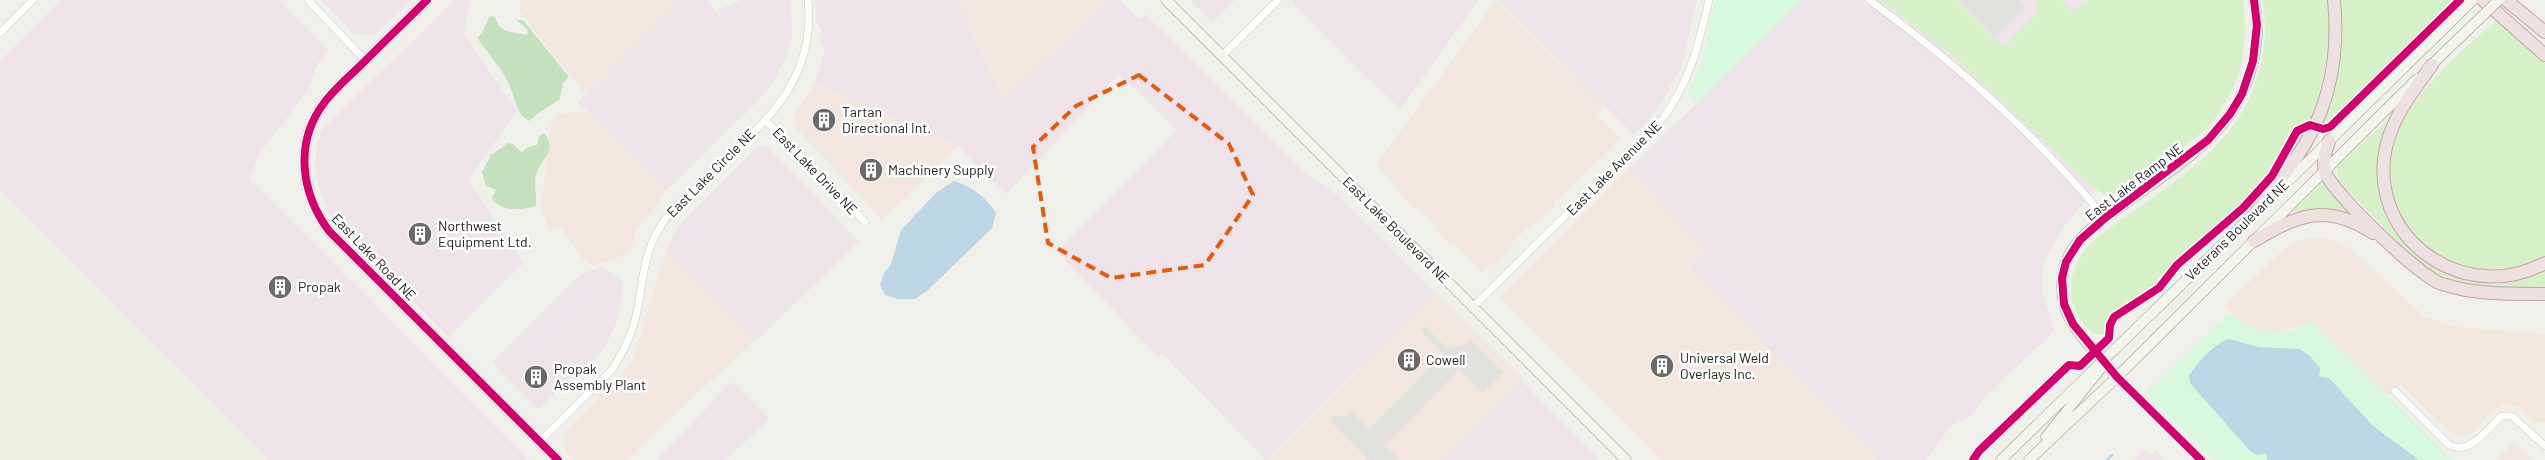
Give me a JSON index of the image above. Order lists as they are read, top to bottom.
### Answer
{
  "streets": {
    "main road": [
      "East Lake Ramp NE",
      "East Lake Boulevard NE",
      "Veterans Boulevard NE",
      "East Lake Road NE"
    ],
    "street": ["East Lake Avenue NE", "East Lake Drive NE", "East Lake Circle NE"]
  },
  "crossings": [
    ["East Lake Avenue NE", "East Lake Boulevard NE"],
    ["East Lake Drive NE", "East Lake Circle NE"],
    ["East Lake Circle NE", "East Lake Road NE"],
    ["East Lake Ramp NE", "Veterans Boulevard NE"]
  ],
  "places": {
    "building": [
      "Tartan Directional Int.",
      "Machinery Supply",
      "Northwest Equipment Ltd.",
      "Propak",
      "Cowell",
      "Universal Weld Overlays Inc.",
      "Propak Assembly Plant"
    ]
  }
}
